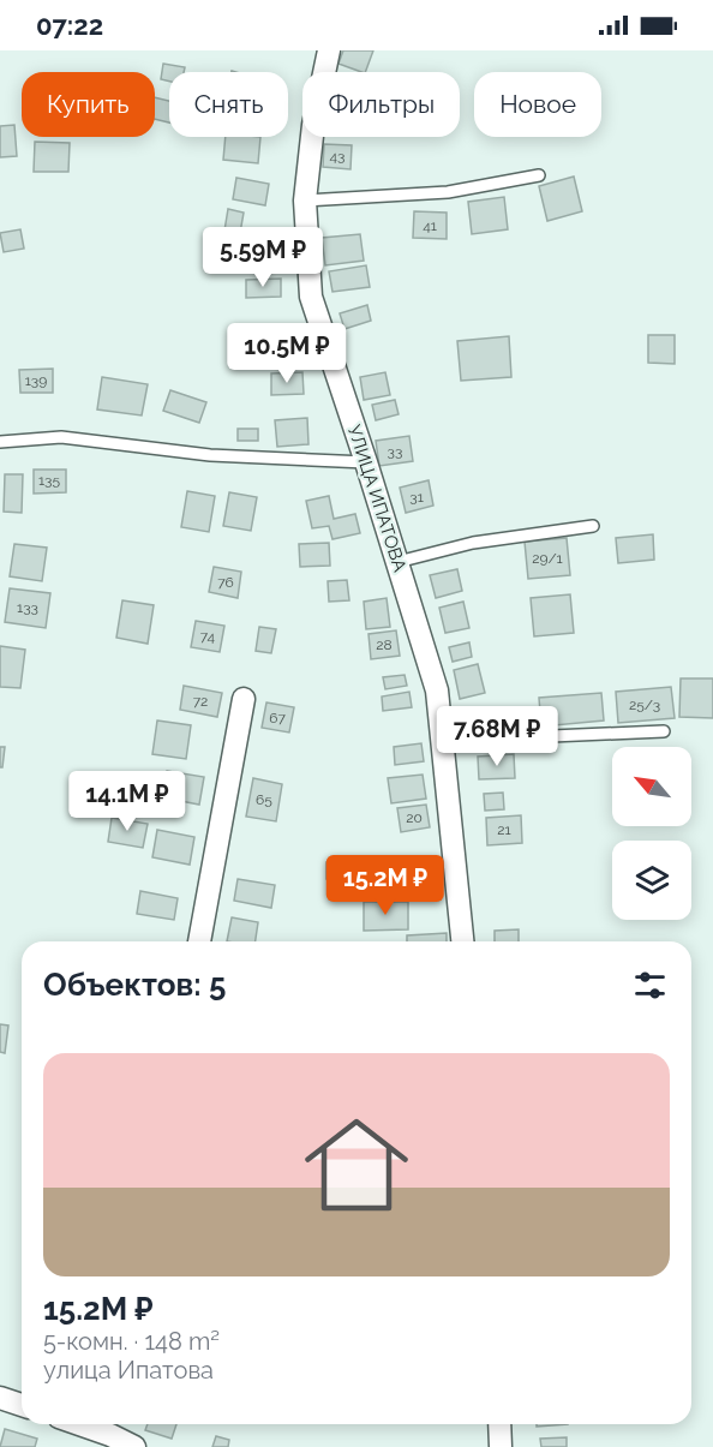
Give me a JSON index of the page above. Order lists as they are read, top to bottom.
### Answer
{
  "streets": {
    "street": ["УЛИЦА ИПАТОВА"]
  },
  "house_numbers": [
    "43",
    "41",
    "139",
    "33",
    "135",
    "31",
    "29/1",
    "76",
    "133",
    "74",
    "28",
    "72",
    "25/3",
    "67",
    "65",
    "20",
    "21"
  ],
  "north": "top left",
  "page": {
    "status": "07:22",
    "chip": [
      "Купить",
      "Снять",
      "Фильтры",
      "Новое"
    ],
    "price": [
      "5.59M ₽",
      "10.5M ₽",
      "7.68M ₽",
      "14.1M ₽",
      "15.2M ₽"
    ],
    "heading": "Объектов: 5",
    "list": [
      {
        "name": "15.2M ₽",
        "note": "5-комн. · 148 m² · улица Ипатова"
      }
    ]
  }
}
